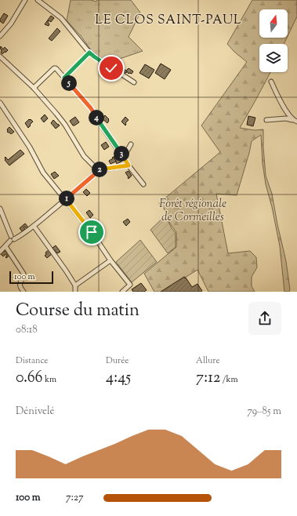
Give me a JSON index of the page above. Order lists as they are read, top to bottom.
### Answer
{
  "districts": ["LE CLOS SAINT-PAUL"],
  "parks": ["Forêt régionale de Cormeilles"],
  "scale_bar": "100 m",
  "north": "top",
  "page": {
    "pins": [
      "5",
      "4",
      "3",
      "2",
      "1"
    ],
    "scale": "100 m",
    "heading": ["Course du matin", "08:18"],
    "stats": [
      ["Distance", "0.66 km"],
      ["Durée", "4:45"],
      ["Allure", "7:12 /km"]
    ],
    "chart": ["Dénivelé", "79–85 m"],
    "list": [
      {
        "name": "100 m",
        "note": "7:27"
      }
    ]
  }
}
